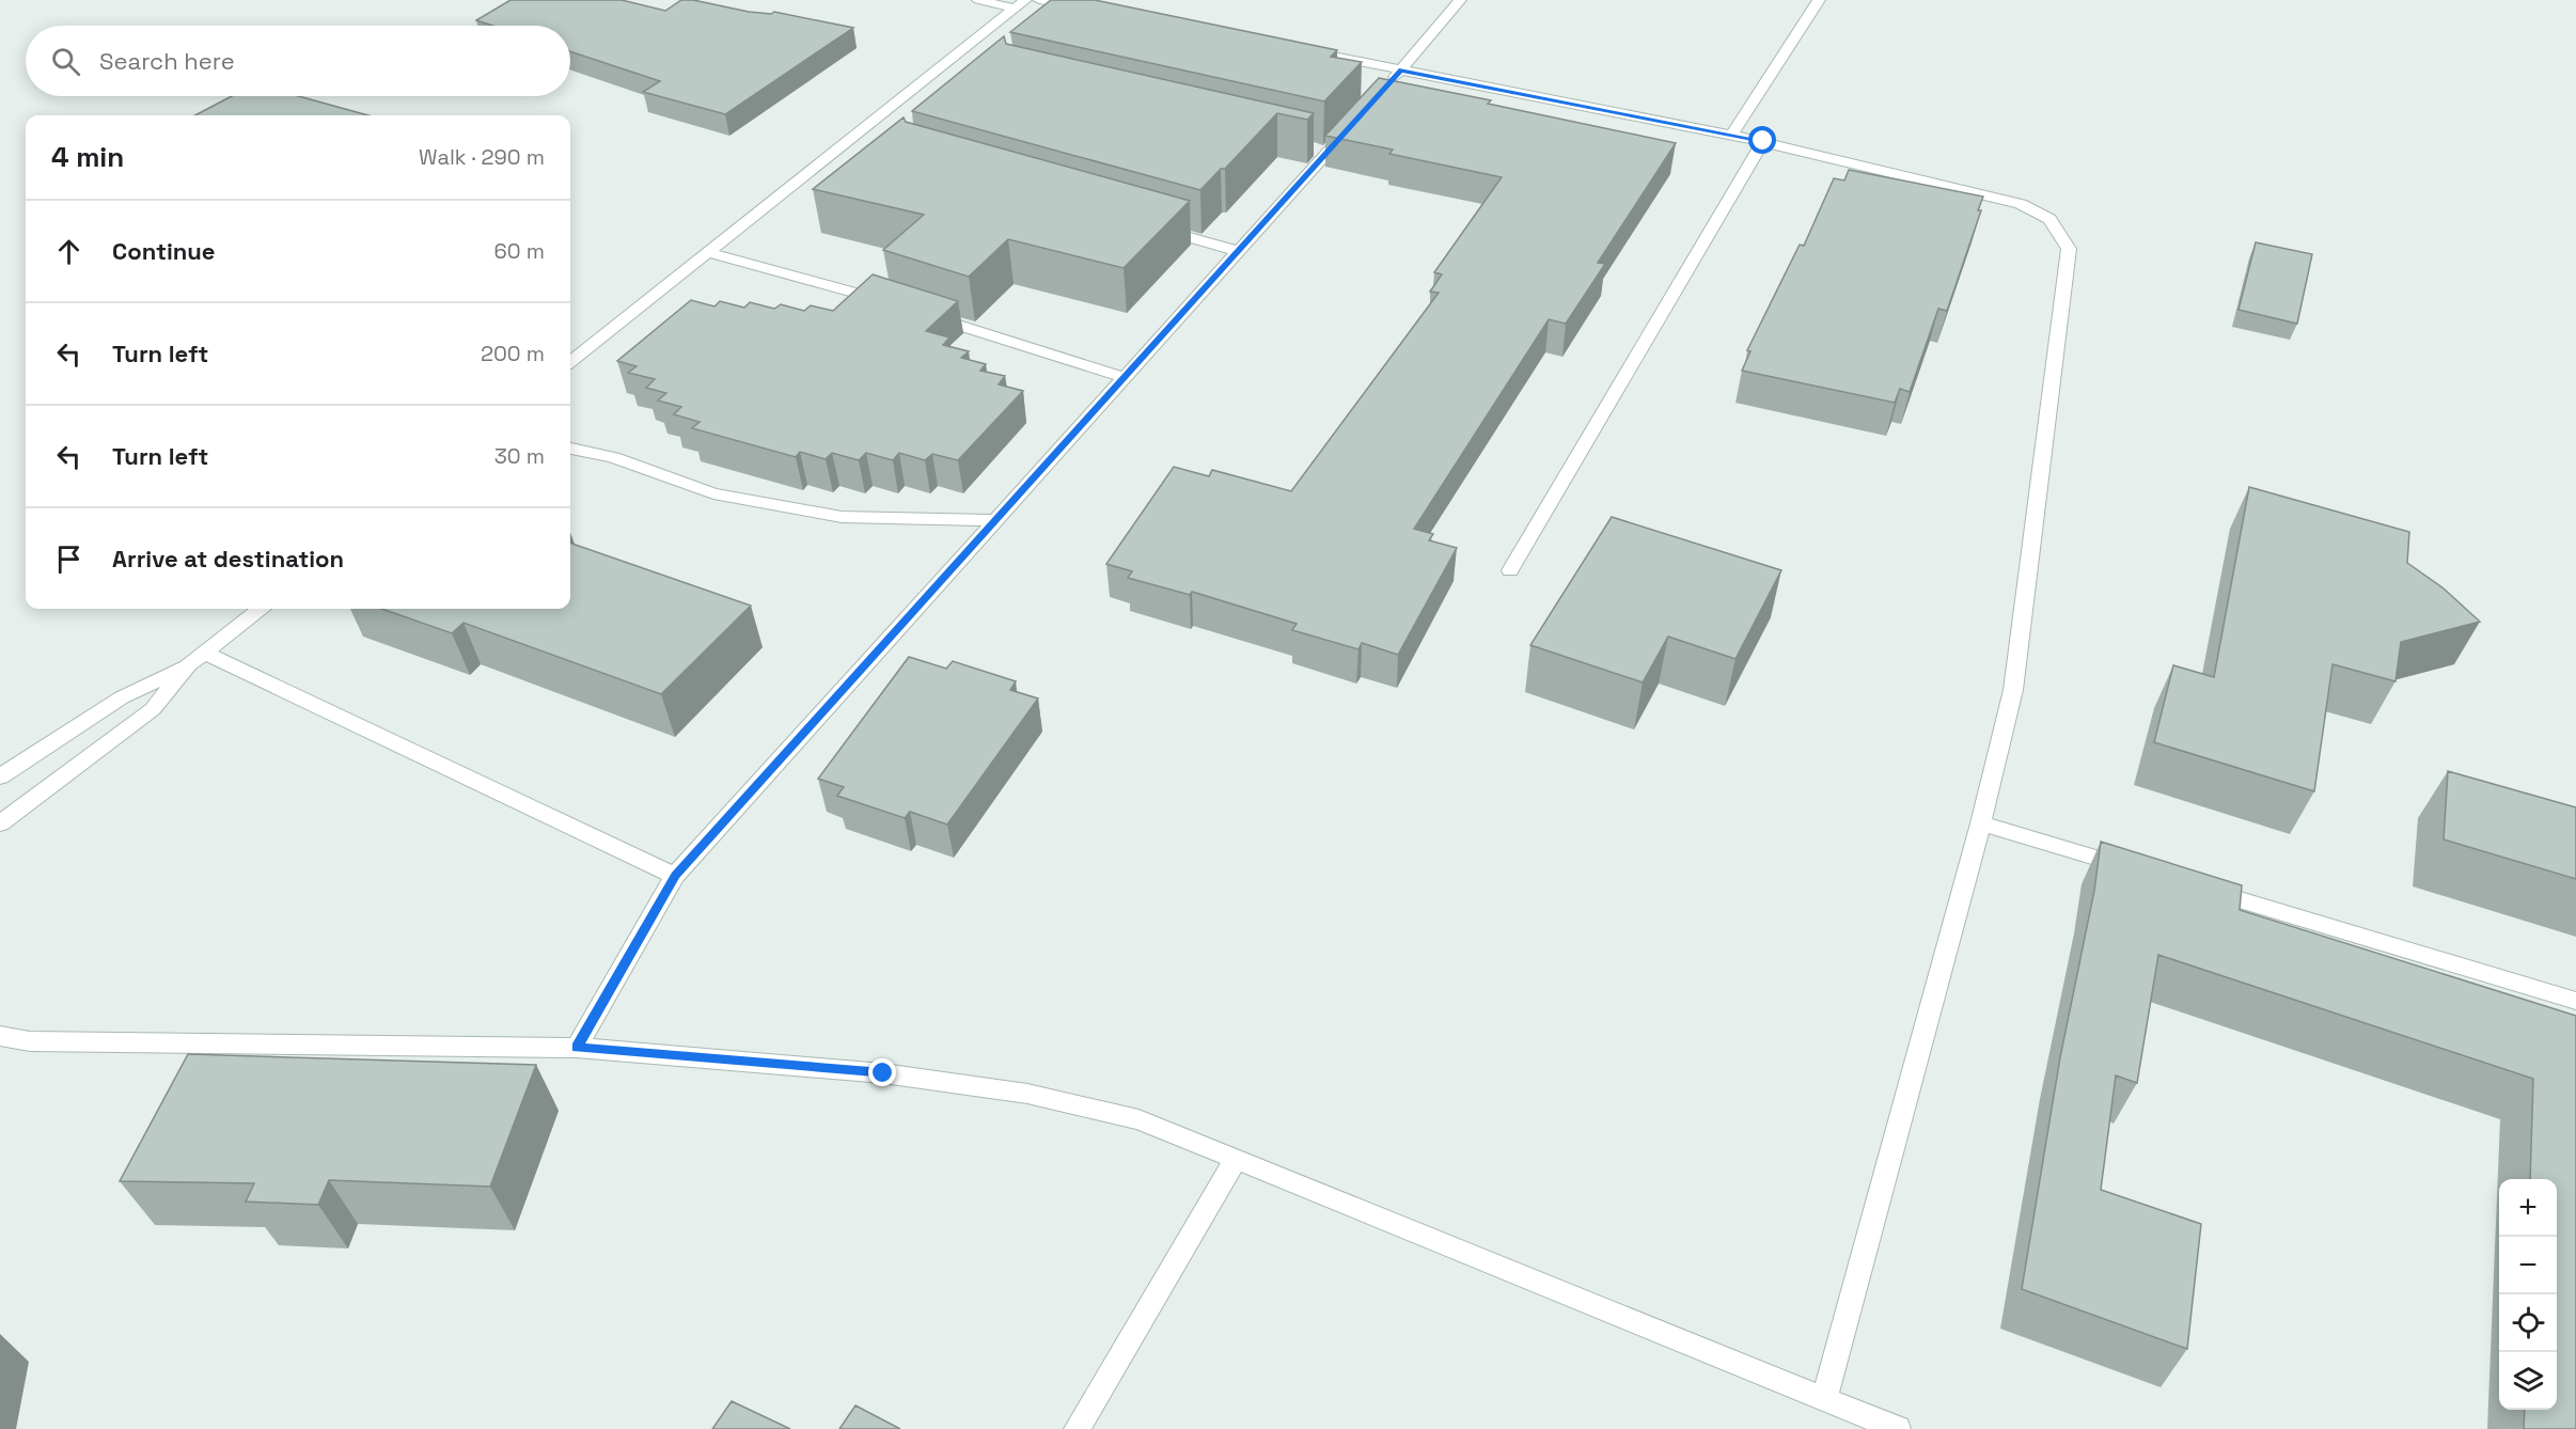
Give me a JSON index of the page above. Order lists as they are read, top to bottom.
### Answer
{
  "page": {
    "search": "Search here",
    "heading": ["4 min", "Walk · 290 m"],
    "list": [
      ["Continue", "60 m"],
      ["Turn left", "200 m"],
      ["Turn left", "30 m"],
      "Arrive at destination"
    ],
    "map_buttons": ["+", "−"]
  }
}
